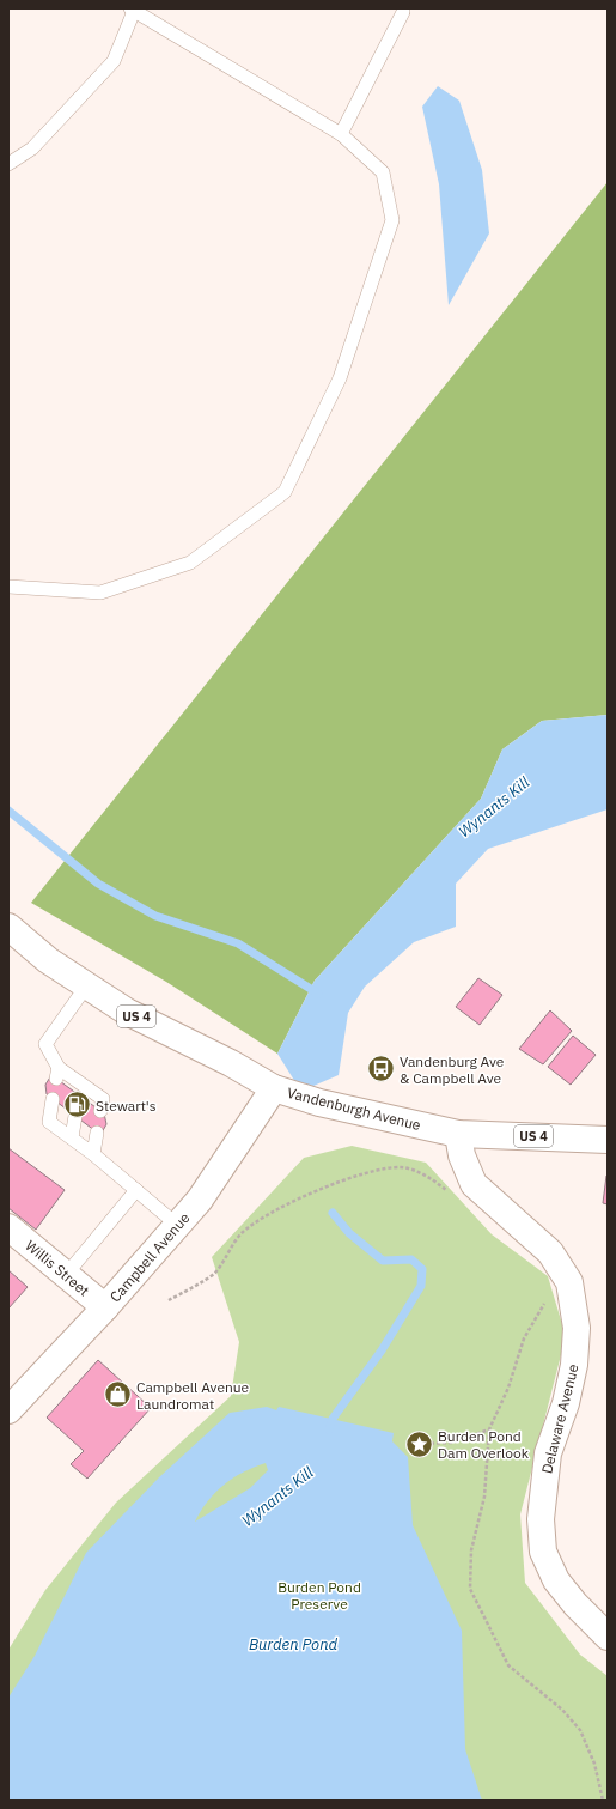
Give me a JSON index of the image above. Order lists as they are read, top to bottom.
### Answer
{
  "streets": {
    "street": [
      "US 4",
      "Vandenburgh Avenue",
      "Campbell Avenue",
      "Willis Street",
      "Delaware Avenue"
    ]
  },
  "crossings": [
    ["US 4", "Vandenburgh Avenue"],
    ["US 4", "Delaware Avenue"],
    ["Vandenburgh Avenue", "Campbell Avenue"],
    ["Vandenburgh Avenue", "Delaware Avenue"],
    ["Campbell Avenue", "Willis Street"]
  ],
  "water": ["Wynants Kill", "Burden Pond"],
  "parks": ["Burden Pond Preserve"],
  "places": {
    "bus stop": ["Vandenburg Ave & Campbell Ave"],
    "fuel station": ["Stewart's"],
    "shop": ["Campbell Avenue Laundromat"],
    "place": ["Burden Pond Dam Overlook"]
  }
}
